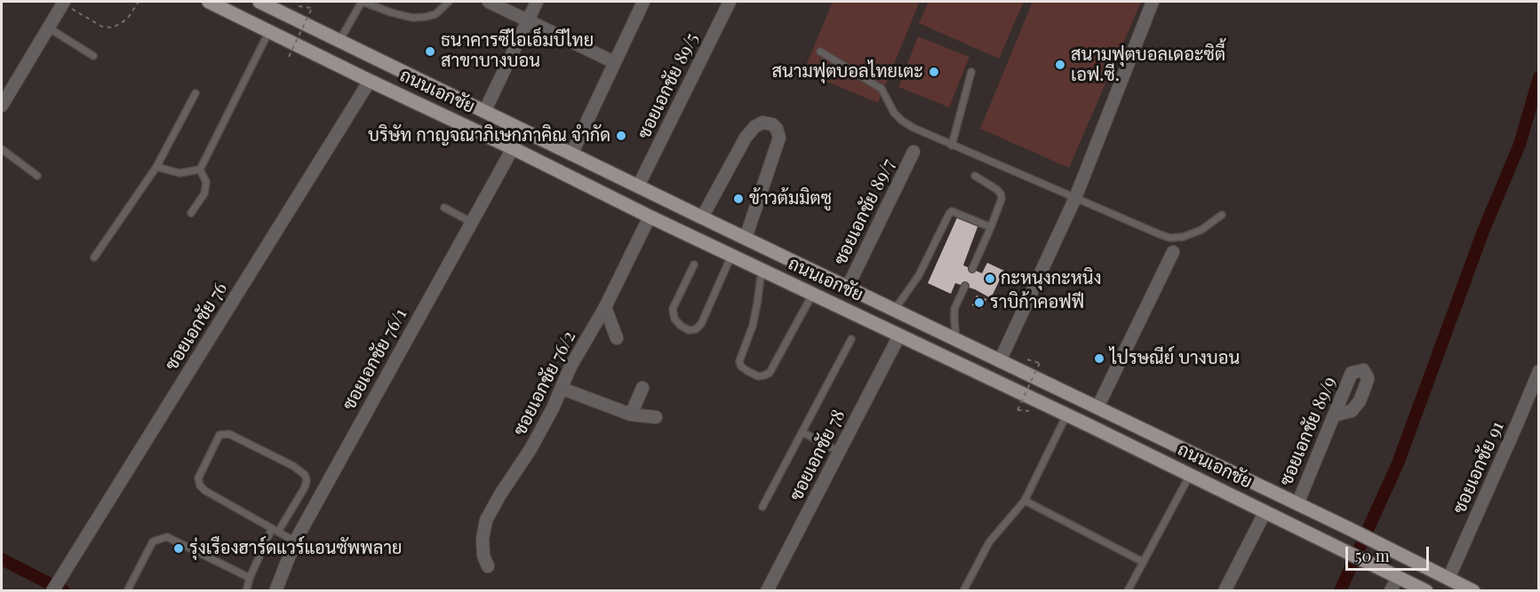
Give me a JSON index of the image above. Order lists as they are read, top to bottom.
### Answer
{
  "streets": {
    "main road": ["ถนนเอกชัย"],
    "street": [
      "ซอยเอกชัย 89/5",
      "ซอยเอกชัย 89/7",
      "ซอยเอกชัย 76",
      "ซอยเอกชัย 76/1",
      "ซอยเอกชัย 76/2",
      "ซอยเอกชัย 89/9",
      "ซอยเอกชัย 78",
      "ซอยเอกชัย 91"
    ]
  },
  "crossings": [
    ["ซอยเอกชัย 89/5", "ถนนเอกชัย"],
    ["ถนนเอกชัย", "ซอยเอกชัย 89/7"],
    ["ถนนเอกชัย", "ซอยเอกชัย 76"],
    ["ถนนเอกชัย", "ซอยเอกชัย 76/1"],
    ["ถนนเอกชัย", "ซอยเอกชัย 76/2"],
    ["ถนนเอกชัย", "ซอยเอกชัย 89/9"],
    ["ถนนเอกชัย", "ซอยเอกชัย 78"],
    ["ถนนเอกชัย", "ซอยเอกชัย 91"]
  ],
  "places": [
    "ธนาคารซีไอเอ็มบีไทย สาขาบางบอน",
    "สนามฟุตบอลเดอะซิตี้ เอฟ.ซี.",
    "สนามฟุตบอลไทยเตะ",
    "บริษัท กาญจณาภิเษกภาคิณ จำกัด",
    "ข้าวต้มมิตซู",
    "กะหนุงกะหนิง",
    "ราบิก้าคอฟฟี",
    "ไปรษณีย์ บางบอน",
    "รุ่งเรืองฮาร์ดแวร์แอนซัพพลาย"
  ],
  "scale_bar": "50 m"
}
